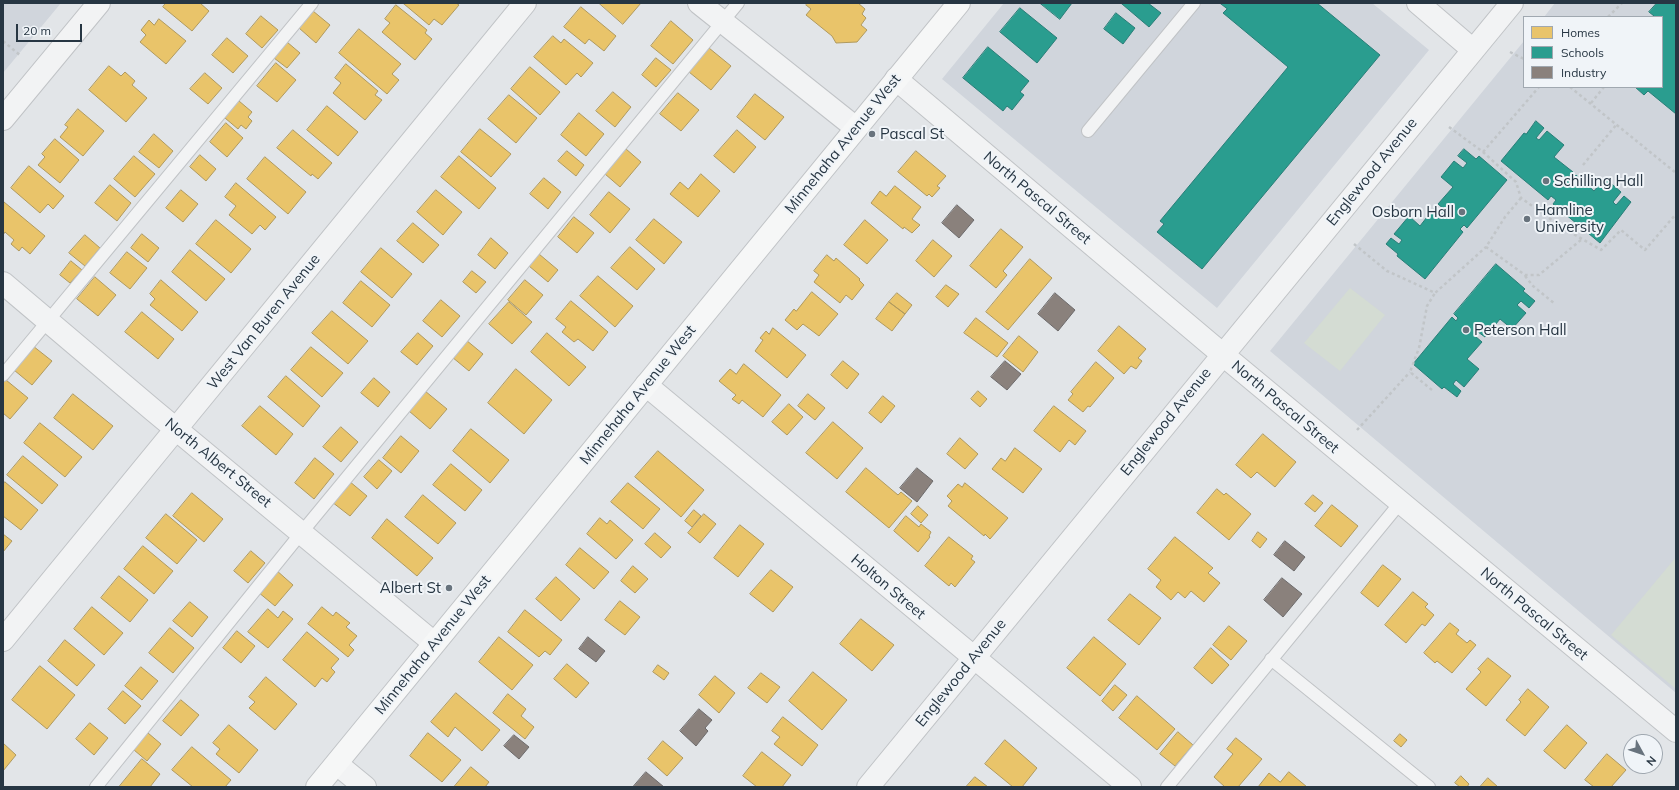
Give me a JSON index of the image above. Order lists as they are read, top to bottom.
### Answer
{
  "streets": {
    "street": [
      "Minnehaha Avenue West",
      "Englewood Avenue",
      "North Pascal Street",
      "West Van Buren Avenue",
      "North Albert Street",
      "Holton Street"
    ]
  },
  "crossings": [
    ["Minnehaha Avenue West", "North Pascal Street"],
    ["Minnehaha Avenue West", "North Albert Street"],
    ["Minnehaha Avenue West", "Holton Street"],
    ["Englewood Avenue", "North Pascal Street"],
    ["Englewood Avenue", "Holton Street"],
    ["West Van Buren Avenue", "North Albert Street"]
  ],
  "places": [
    "Pascal St",
    "Schilling Hall",
    "Osborn Hall",
    "Hamline University",
    "Peterson Hall",
    "Albert St"
  ],
  "legend": ["Homes", "Schools", "Industry"],
  "scale_bar": "20 m",
  "north": "bottom right"
}
